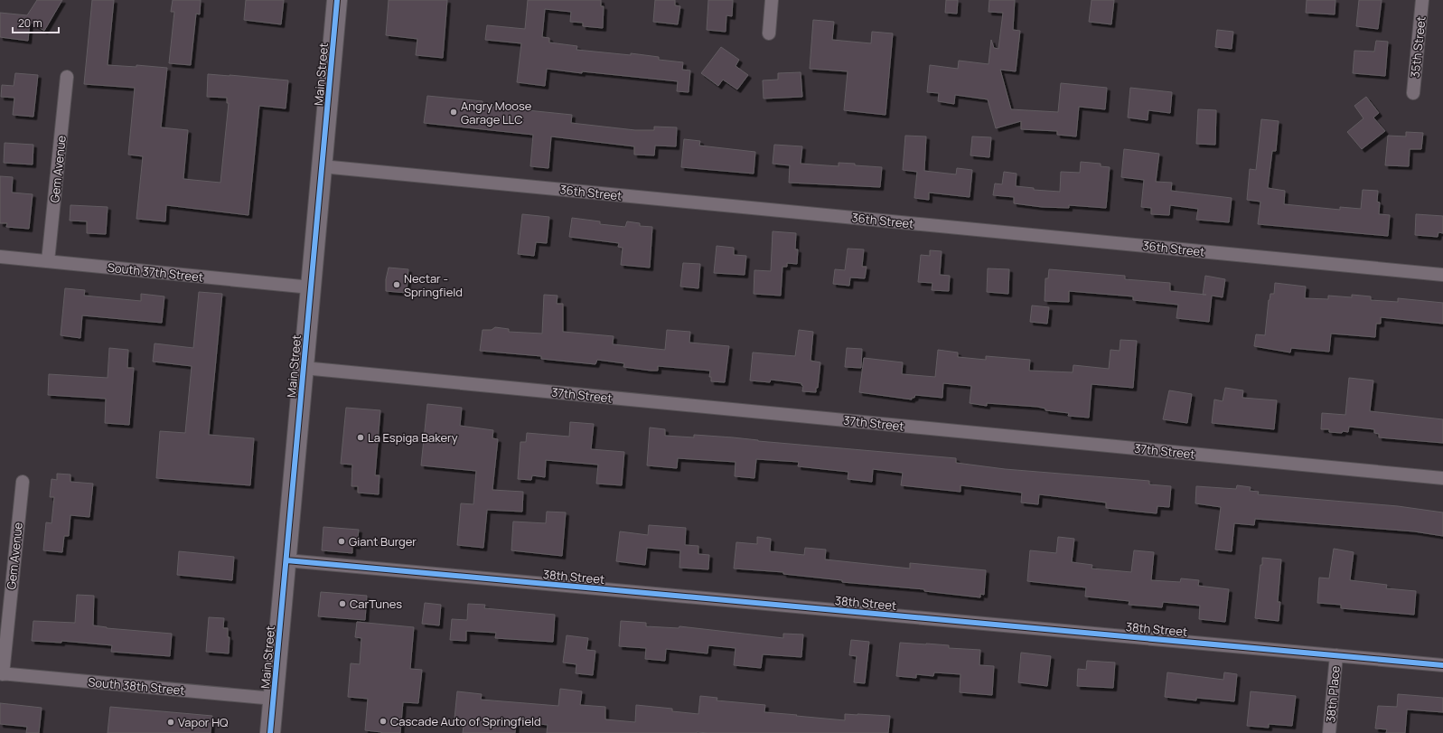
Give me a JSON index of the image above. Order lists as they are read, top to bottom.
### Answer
{
  "streets": {
    "main road": ["Main Street"],
    "street": [
      "35th Street",
      "Gem Avenue",
      "36th Street",
      "South 37th Street",
      "37th Street",
      "38th Street",
      "South 38th Street",
      "38th Place"
    ]
  },
  "crossings": [
    ["Main Street", "36th Street"],
    ["Main Street", "South 37th Street"],
    ["Main Street", "37th Street"],
    ["Main Street", "38th Street"],
    ["Main Street", "South 38th Street"],
    ["Gem Avenue", "South 37th Street"],
    ["Gem Avenue", "South 38th Street"],
    ["38th Street", "38th Place"]
  ],
  "places": [
    "Angry Moose Garage LLC",
    "Nectar - Springfield",
    "La Espiga Bakery",
    "Giant Burger",
    "CarTunes",
    "Cascade Auto of Springfield",
    "Vapor HQ"
  ],
  "scale_bar": "20 m"
}
